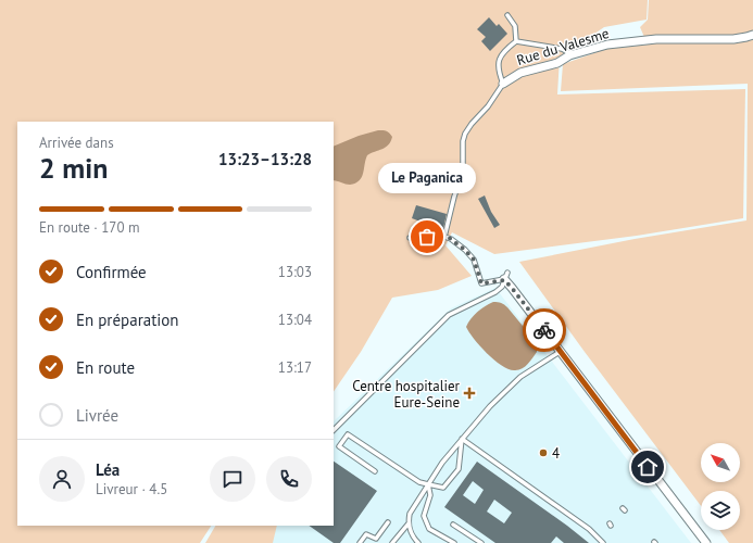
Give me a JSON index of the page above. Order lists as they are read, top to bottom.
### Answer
{
  "streets": {
    "street": ["Rue du Valesme"]
  },
  "places": {
    "other": ["Le Paganica", "4"],
    "health": ["Centre hospitalier Eure-Seine"]
  },
  "north": "top left",
  "page": {
    "heading": ["2 min", "Arrivée dans", "13:23–13:28"],
    "panel": ["Léa", "Livreur · 4.5"],
    "bubble": "Le Paganica",
    "bar": "En route · 170 m",
    "list": [
      ["Confirmée", "13:03"],
      ["En préparation", "13:04"],
      ["En route", "13:17"],
      "Livrée"
    ]
  }
}
